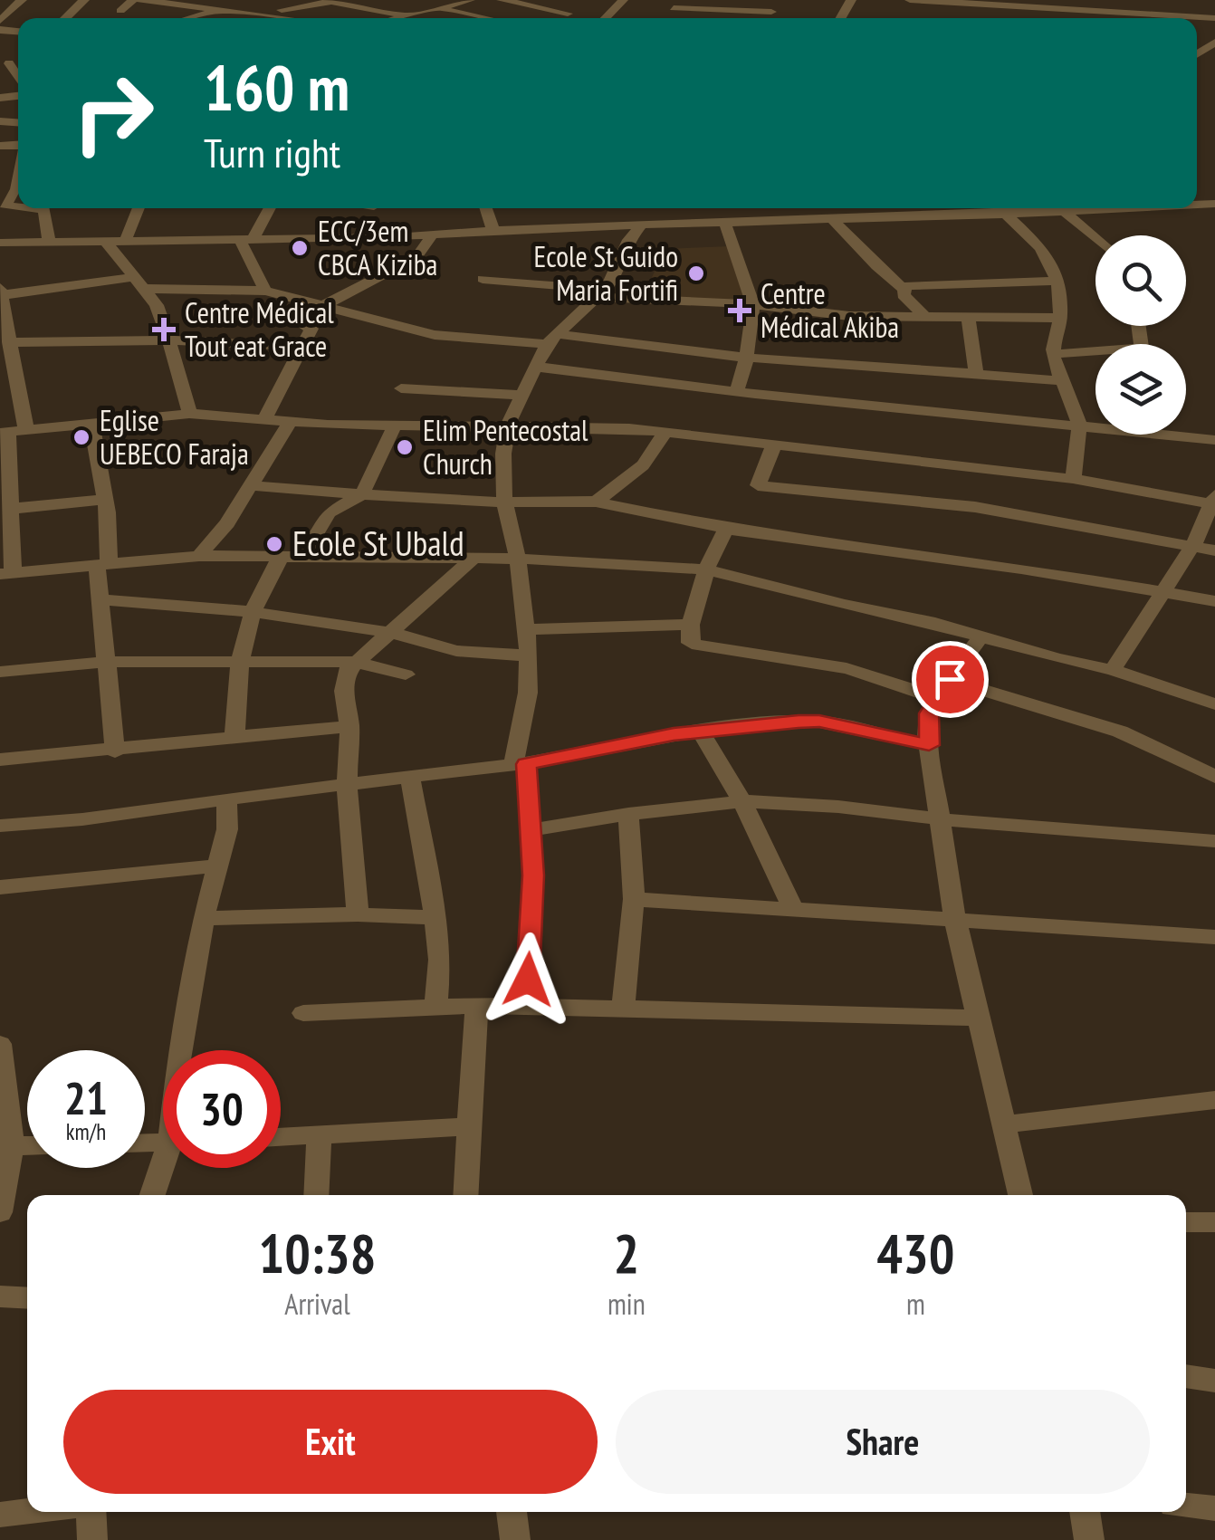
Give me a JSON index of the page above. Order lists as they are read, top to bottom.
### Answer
{
  "places": {
    "other": [
      "ECC/3em CBCA Kiziba",
      "Ecole St Guido Maria Fortifi",
      "Eglise UEBECO Faraja",
      "Elim Pentecostal Church",
      "Ecole St Ubald"
    ],
    "health": ["Centre Médical Akiba", "Centre Médical Tout eat Grace"]
  },
  "page": {
    "turn": ["160 m", "Turn right"],
    "speed": "21 km/h",
    "limit": "30",
    "eta": [
      "10:38",
      "Arrival",
      "2",
      "min",
      "430",
      "m"
    ],
    "buttons": ["Exit", "Share"]
  }
}
